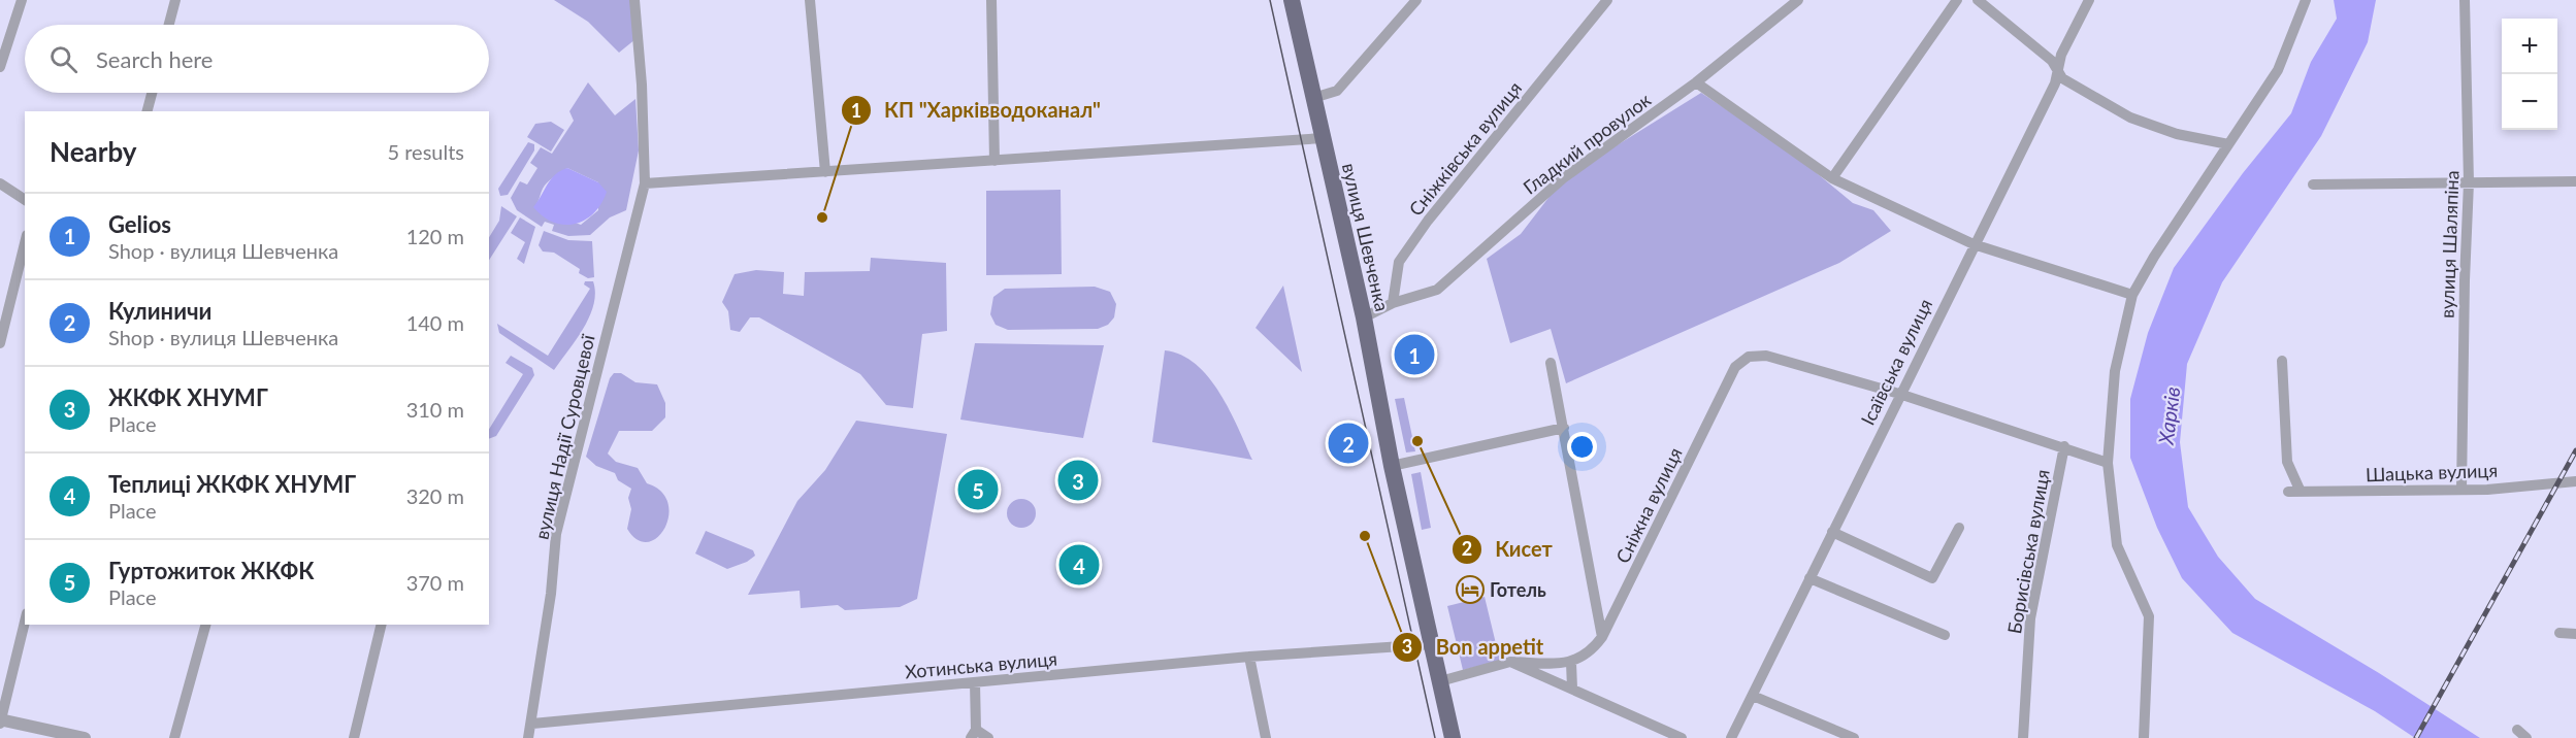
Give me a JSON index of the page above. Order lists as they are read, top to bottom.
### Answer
{
  "streets": {
    "main road": ["вулиця Шевченка"],
    "street": [
      "Гладкий провулок",
      "Сніжківська вулиця",
      "вулиця Шаляпіна",
      "Ісаївська вулиця",
      "вулиця Надії Суровцевої",
      "Шацька вулиця",
      "Сніжна вулиця",
      "Борисівська вулиця",
      "Хотинська вулиця"
    ]
  },
  "crossings": [
    ["Гладкий провулок", "Сніжківська вулиця"],
    ["вулиця Шевченка", "Хотинська вулиця"],
    ["вулиця Шаляпіна", "Шацька вулиця"],
    ["Ісаївська вулиця", "Сніжна вулиця"],
    ["вулиця Надії Суровцевої", "Хотинська вулиця"]
  ],
  "water": ["Харків"],
  "places": {
    "other": ["КП \"Харківводоканал\"", "Кисет", "Bon appetit"],
    "hotel": ["Готель"]
  },
  "page": {
    "map_buttons": ["+", "−"],
    "search": "Search here",
    "heading": ["Nearby", "5 results"],
    "list": [
      {
        "mark": "1",
        "name": "Gelios",
        "note": "Shop · вулиця Шевченка",
        "value": "120 m"
      },
      {
        "mark": "2",
        "name": "Кулиничи",
        "note": "Shop · вулиця Шевченка",
        "value": "140 m"
      },
      {
        "mark": "3",
        "name": "ЖКФК ХНУМГ",
        "note": "Place",
        "value": "310 m"
      },
      {
        "mark": "4",
        "name": "Теплиці ЖКФК ХНУМГ",
        "note": "Place",
        "value": "320 m"
      },
      {
        "mark": "5",
        "name": "Гуртожиток ЖКФК",
        "note": "Place",
        "value": "370 m"
      }
    ],
    "pins": [
      "1",
      "2",
      "3",
      "5",
      "4"
    ]
  }
}
